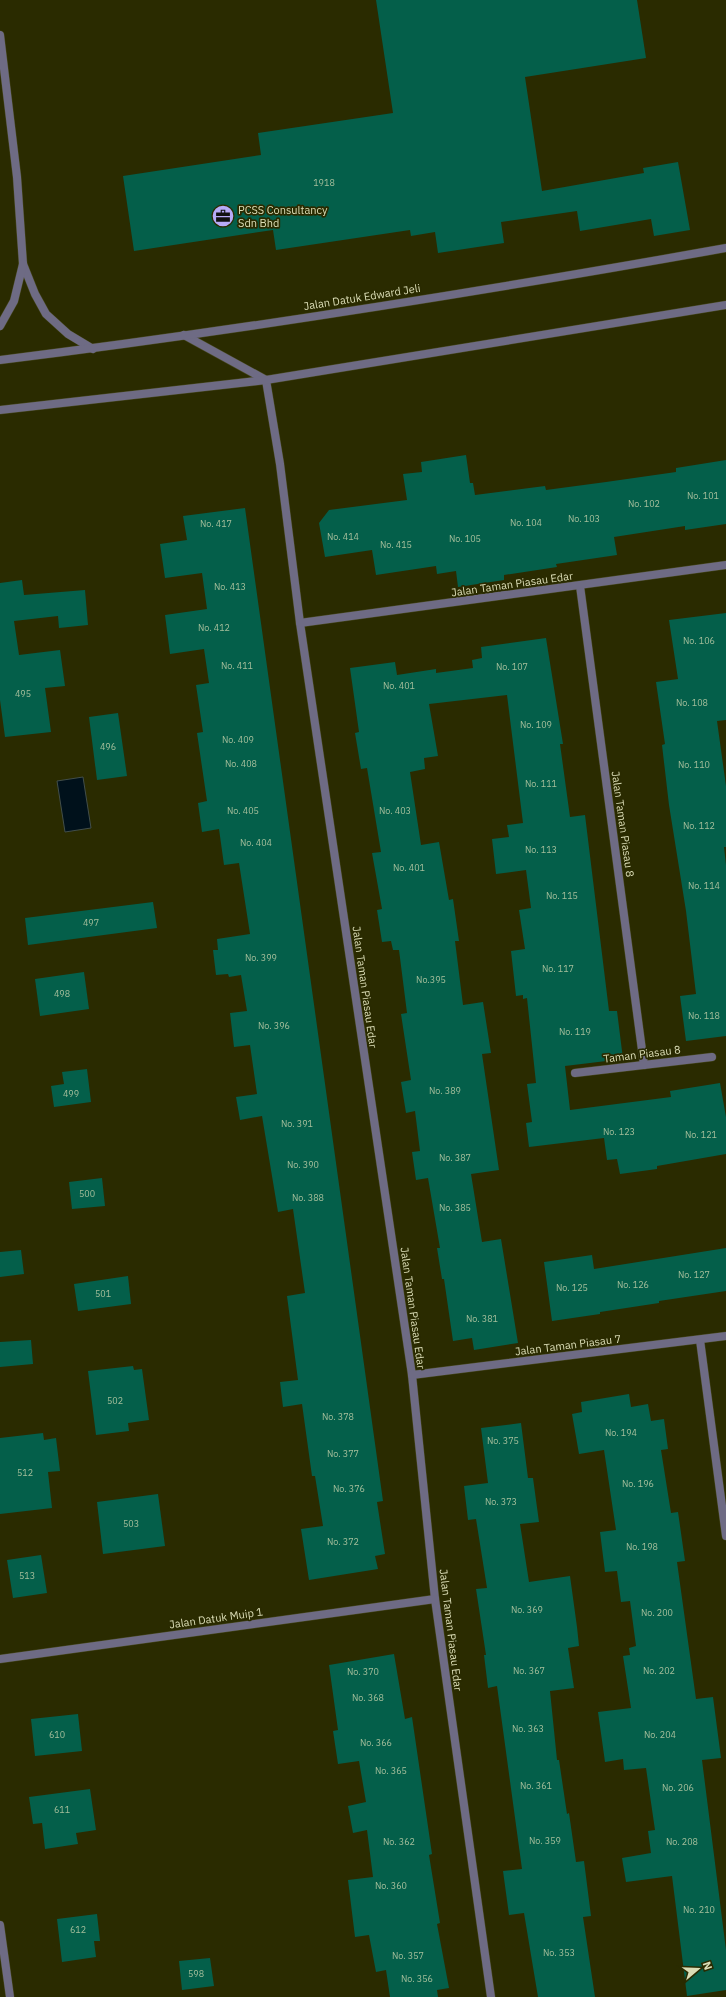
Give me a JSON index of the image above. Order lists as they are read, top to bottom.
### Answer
{
  "streets": {
    "street": [
      "Jalan Datuk Edward Jeli",
      "Jalan Taman Piasau Edar",
      "Jalan Taman Piasau 8",
      "Taman Piasau 8",
      "Jalan Taman Piasau 7",
      "Jalan Datuk Muip 1"
    ]
  },
  "crossings": [
    ["Jalan Taman Piasau Edar", "Jalan Taman Piasau 8"],
    ["Jalan Taman Piasau Edar", "Jalan Taman Piasau 7"],
    ["Jalan Taman Piasau Edar", "Jalan Datuk Muip 1"],
    ["Jalan Taman Piasau 8", "Taman Piasau 8"]
  ],
  "places": {
    "office": ["PCSS Consultancy Sdn Bhd"]
  },
  "house_numbers": [
    "1918",
    "No. 101",
    "No. 102",
    "No. 103",
    "No. 104",
    "No. 417",
    "No. 414",
    "No. 105",
    "No. 415",
    "No. 413",
    "No. 412",
    "No. 106",
    "No. 411",
    "No. 107",
    "No. 401",
    "495",
    "No. 108",
    "No. 109",
    "No. 409",
    "496",
    "No. 408",
    "No. 110",
    "No. 111",
    "No. 405",
    "No. 403",
    "No. 112",
    "No. 404",
    "No. 113",
    "No. 401",
    "No. 114",
    "No. 115",
    "497",
    "No. 399",
    "No. 117",
    "No.395",
    "498",
    "No. 118",
    "No. 396",
    "No. 119",
    "No. 389",
    "499",
    "No. 391",
    "No. 123",
    "No. 121",
    "No. 387",
    "No. 390",
    "500",
    "No. 388",
    "No. 385",
    "No. 127",
    "No. 126",
    "No. 125",
    "501",
    "No. 381",
    "502",
    "No. 378",
    "No. 194",
    "No. 375",
    "No. 377",
    "512",
    "No. 196",
    "No. 376",
    "No. 373",
    "503",
    "No. 372",
    "No. 198",
    "513",
    "No. 369",
    "No. 200",
    "No. 367",
    "No. 202",
    "No. 370",
    "No. 368",
    "No. 363",
    "610",
    "No. 204",
    "No. 366",
    "No. 365",
    "No. 361",
    "No. 206",
    "611",
    "No. 359",
    "No. 362",
    "No. 208",
    "No. 360",
    "No. 210",
    "612",
    "No. 353",
    "No. 357",
    "598",
    "No. 356"
  ],
  "north": "right"
}
